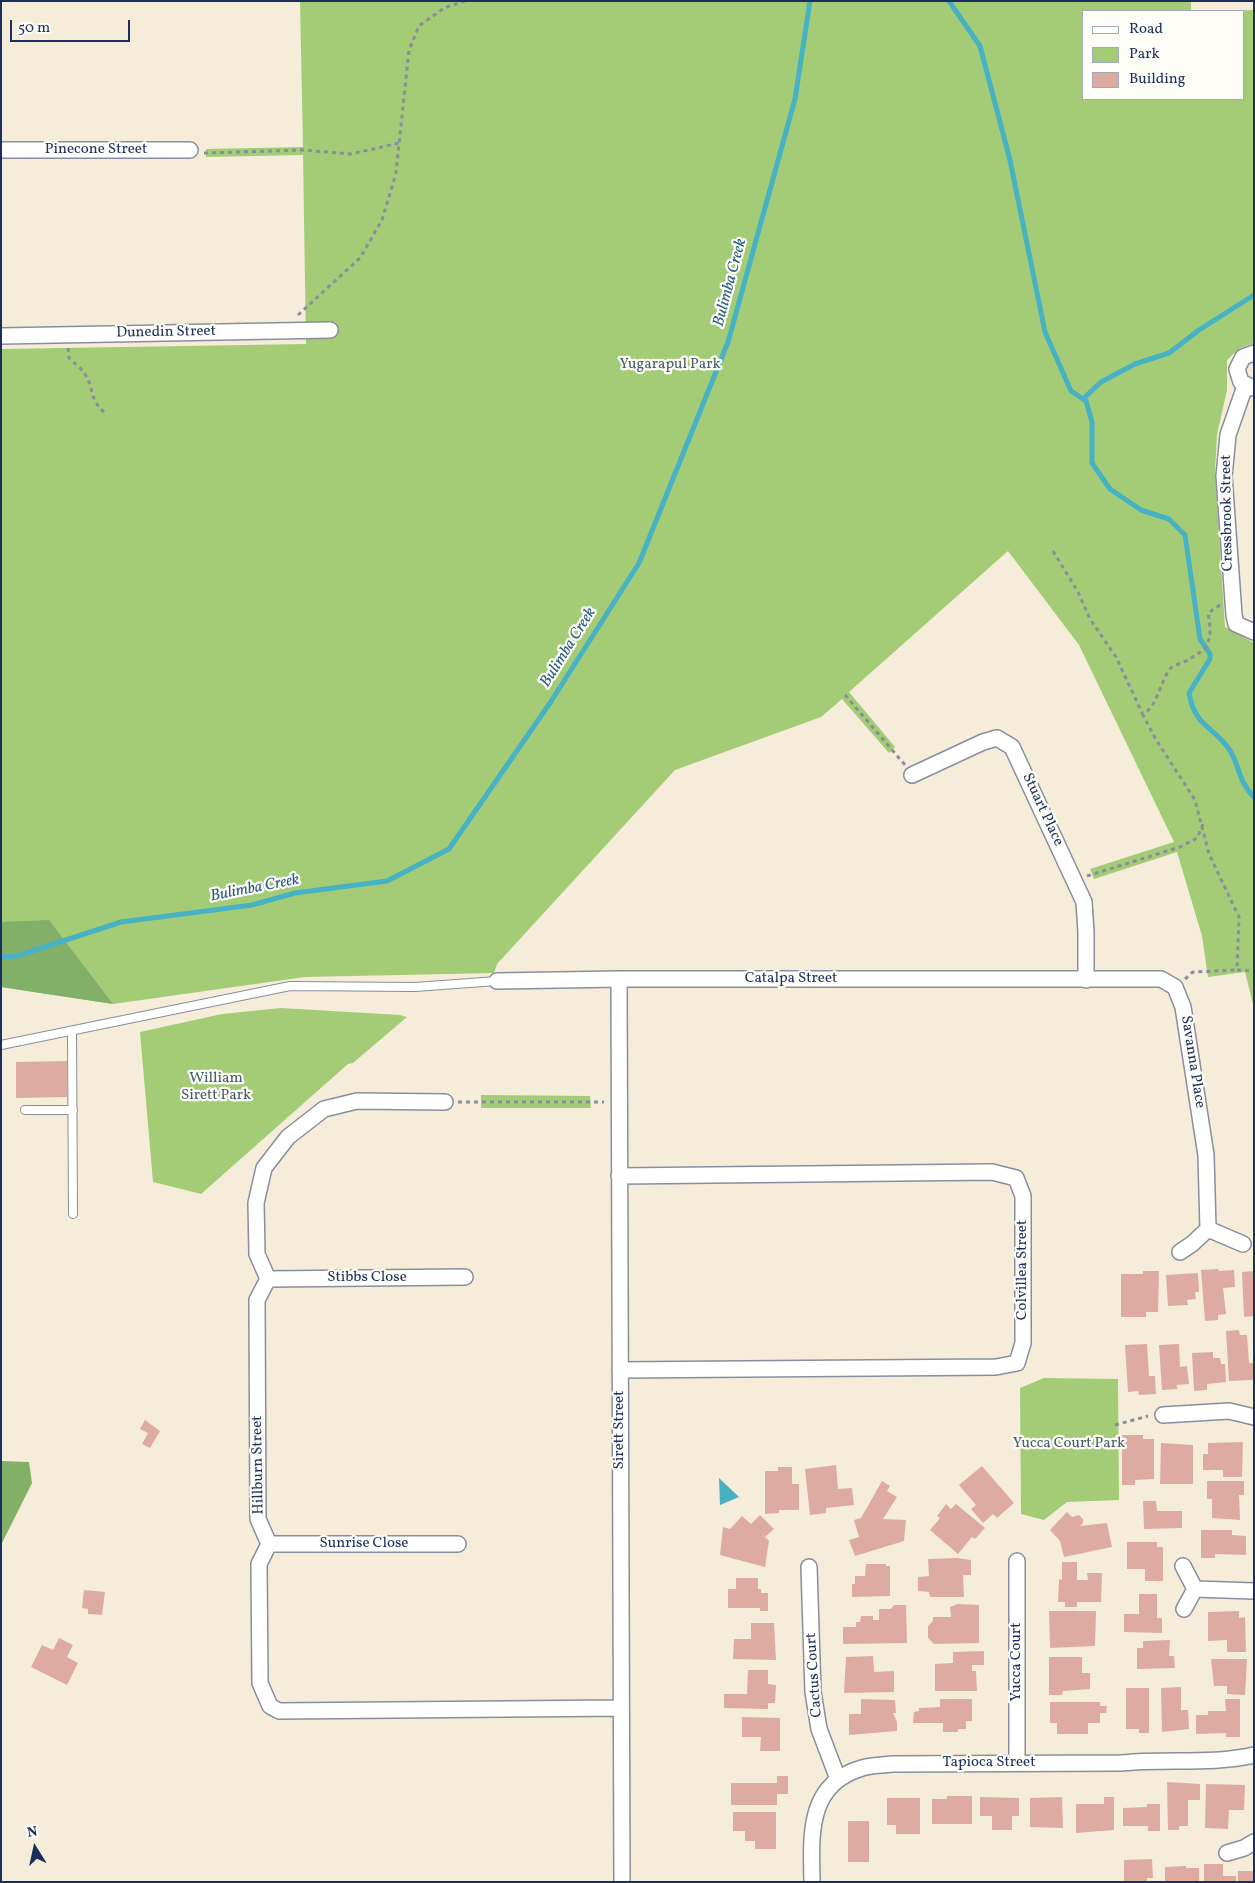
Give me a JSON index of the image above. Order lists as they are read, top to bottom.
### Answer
{
  "streets": {
    "street": [
      "Pinecone Street",
      "Dunedin Street",
      "Cressbrook Street",
      "Stuart Place",
      "Catalpa Street",
      "Savanna Place",
      "Colvillea Street",
      "Stibbs Close",
      "Sirett Street",
      "Hillburn Street",
      "Sunrise Close",
      "Yucca Court",
      "Cactus Court",
      "Tapioca Street"
    ]
  },
  "crossings": [
    ["Stuart Place", "Catalpa Street"],
    ["Catalpa Street", "Sirett Street"],
    ["Colvillea Street", "Sirett Street"],
    ["Stibbs Close", "Hillburn Street"],
    ["Hillburn Street", "Sunrise Close"],
    ["Yucca Court", "Tapioca Street"],
    ["Cactus Court", "Tapioca Street"]
  ],
  "water": ["Bulimba Creek"],
  "parks": ["Yugarapul Park", "William Sirett Park", "Yucca Court Park"],
  "legend": ["Road", "Park", "Building"],
  "scale_bar": "50 m",
  "north": "top"
}
